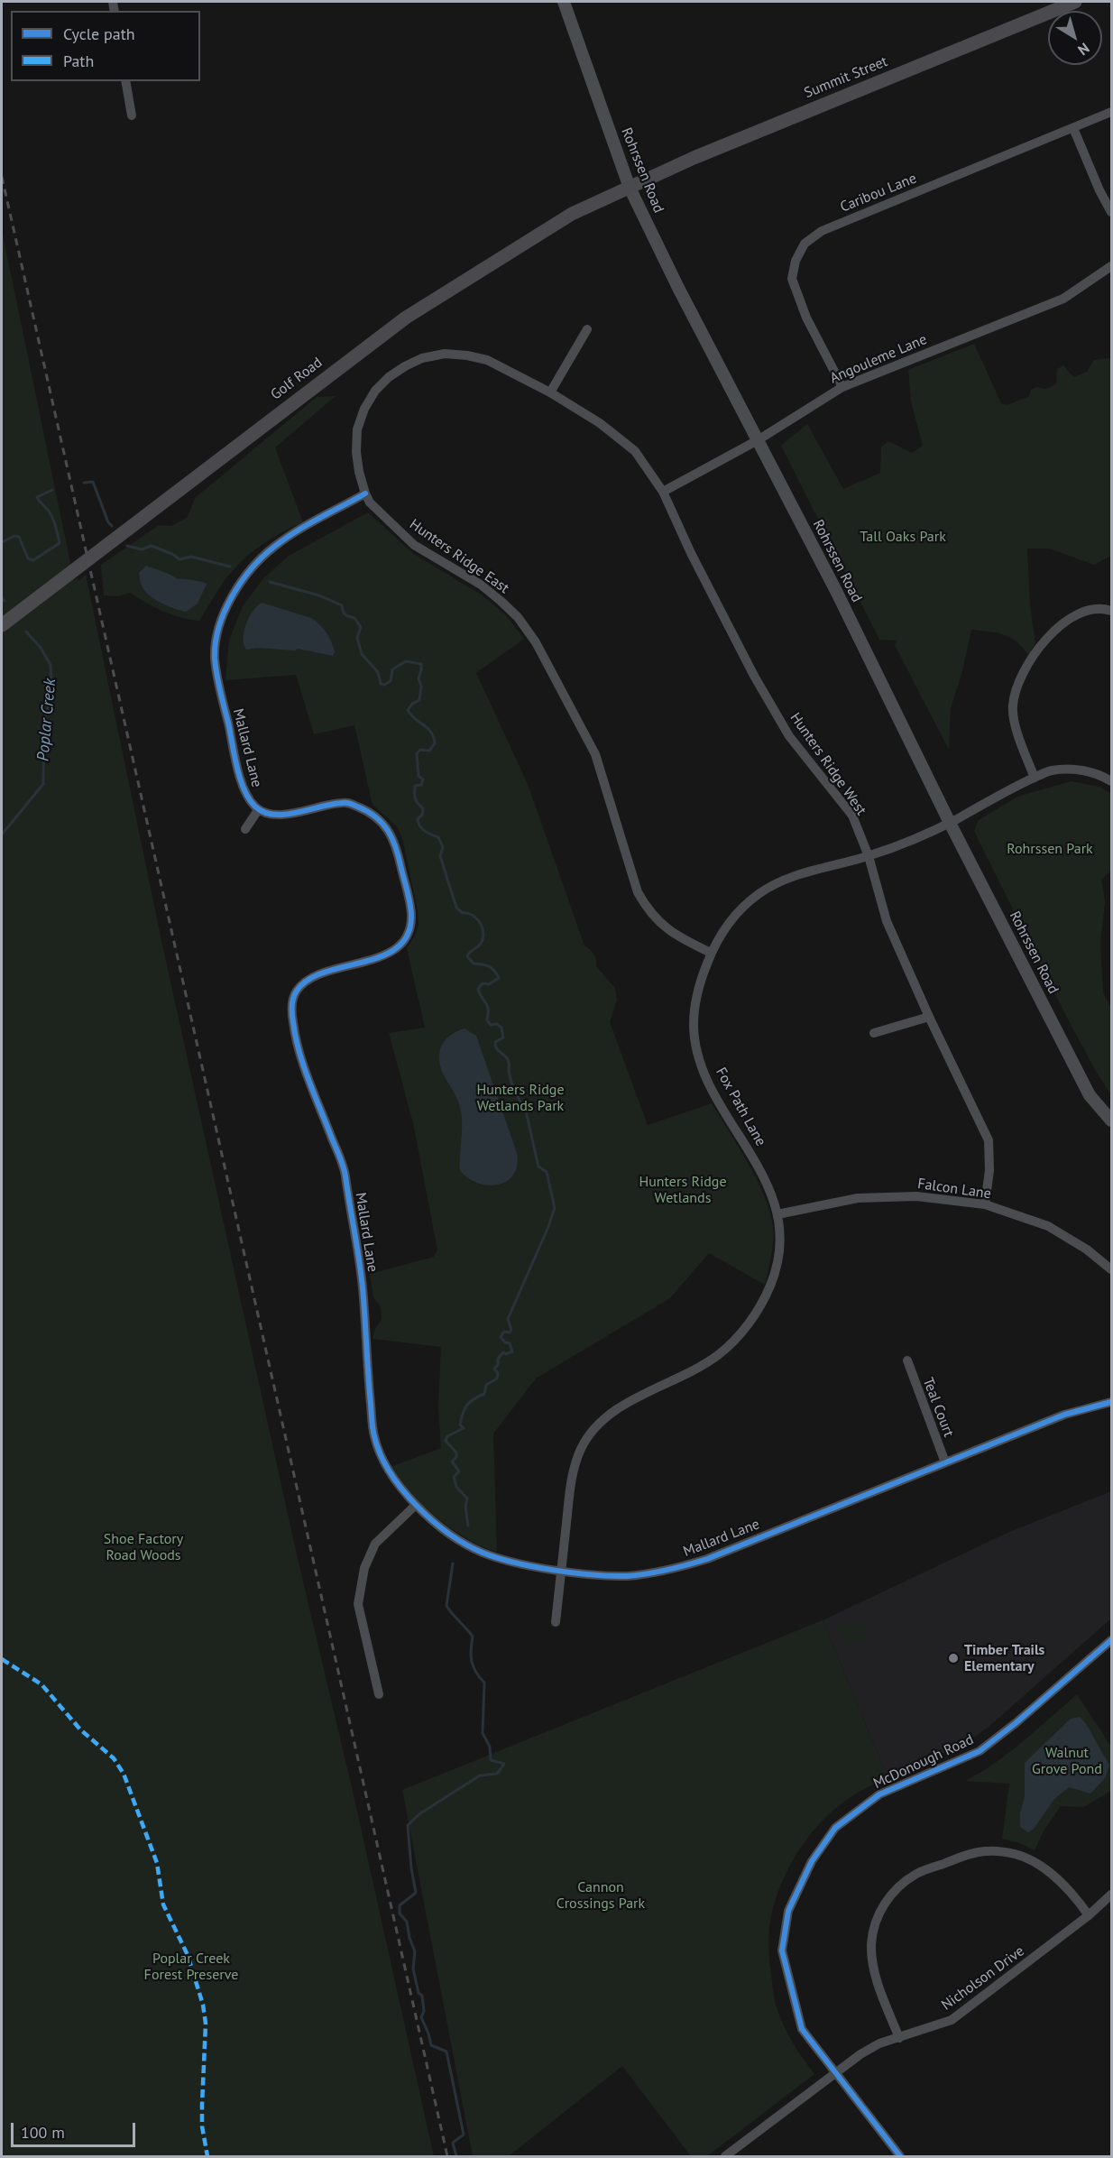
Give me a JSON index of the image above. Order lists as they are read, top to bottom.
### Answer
{
  "streets": {
    "main road": ["Summit Street", "Golf Road"],
    "street": [
      "Rohrssen Road",
      "Caribou Lane",
      "Angouleme Lane",
      "Hunters Ridge East",
      "Mallard Lane",
      "Hunters Ridge West",
      "Fox Path Lane",
      "Falcon Lane",
      "Teal Court",
      "McDonough Road",
      "Nicholson Drive"
    ]
  },
  "crossings": [
    ["Summit Street", "Rohrssen Road"],
    ["Summit Street", "Golf Road"],
    ["Rohrssen Road", "Angouleme Lane"],
    ["Rohrssen Road", "Golf Road"],
    ["Rohrssen Road", "Fox Path Lane"],
    ["Caribou Lane", "Angouleme Lane"],
    ["Angouleme Lane", "Hunters Ridge West"],
    ["Hunters Ridge East", "Mallard Lane"],
    ["Hunters Ridge East", "Hunters Ridge West"],
    ["Hunters Ridge East", "Fox Path Lane"],
    ["Mallard Lane", "Fox Path Lane"],
    ["Mallard Lane", "Teal Court"],
    ["Hunters Ridge West", "Fox Path Lane"],
    ["Hunters Ridge West", "Falcon Lane"],
    ["Fox Path Lane", "Falcon Lane"],
    ["McDonough Road", "Nicholson Drive"]
  ],
  "water": ["Poplar Creek"],
  "parks": [
    "Tall Oaks Park",
    "Rohrssen Park",
    "Hunters Ridge Wetlands Park",
    "Hunters Ridge Wetlands",
    "Shoe Factory Road Woods",
    "Walnut Grove Pond",
    "Cannon Crossings Park",
    "Poplar Creek Forest Preserve"
  ],
  "places": ["Timber Trails Elementary"],
  "legend": ["Cycle path", "Path"],
  "scale_bar": "100 m",
  "north": "bottom right"
}
